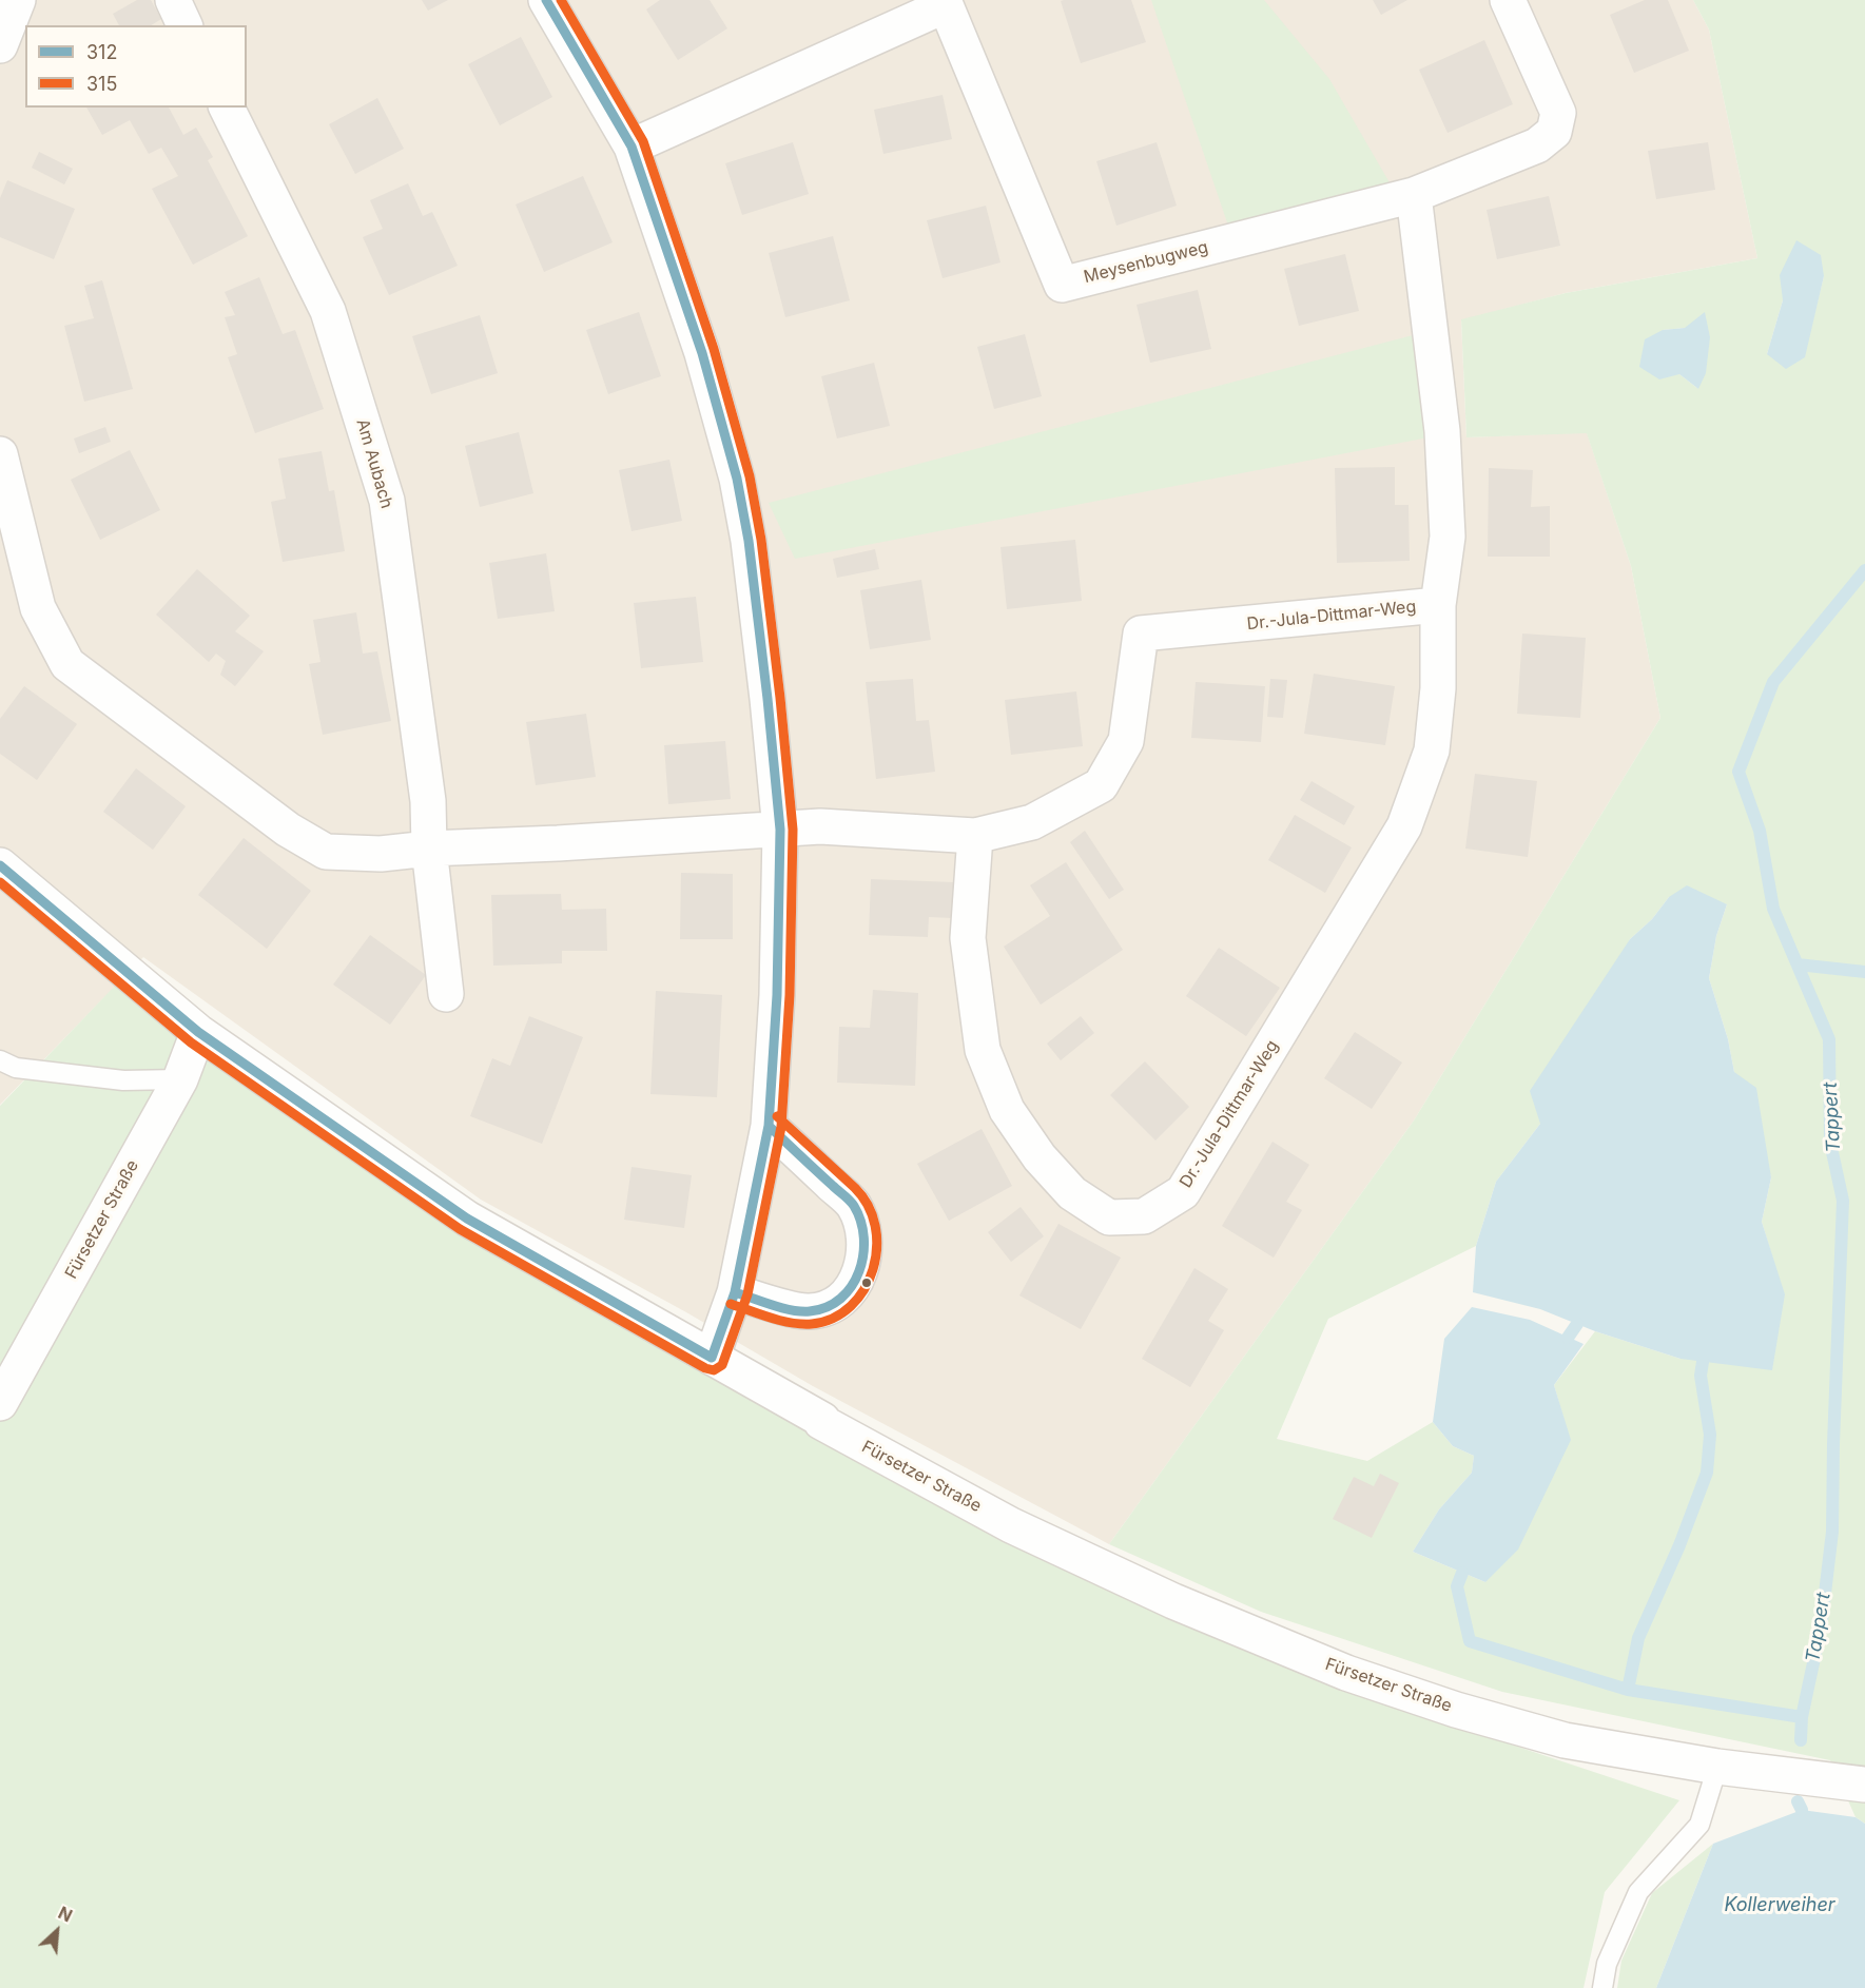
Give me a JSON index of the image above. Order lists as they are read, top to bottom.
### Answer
{
  "streets": {
    "street": [
      "Meysenbugweg",
      "Am Aubach",
      "Dr.-Jula-Dittmar-Weg",
      "Fürsetzer Straße"
    ]
  },
  "crossings": [
    ["Meysenbugweg", "Dr.-Jula-Dittmar-Weg"]
  ],
  "water": ["Tappert", "Kollerweiher"],
  "lines": ["transit line 312", "transit line 315"],
  "legend": ["312", "315"],
  "north": "top right"
}
